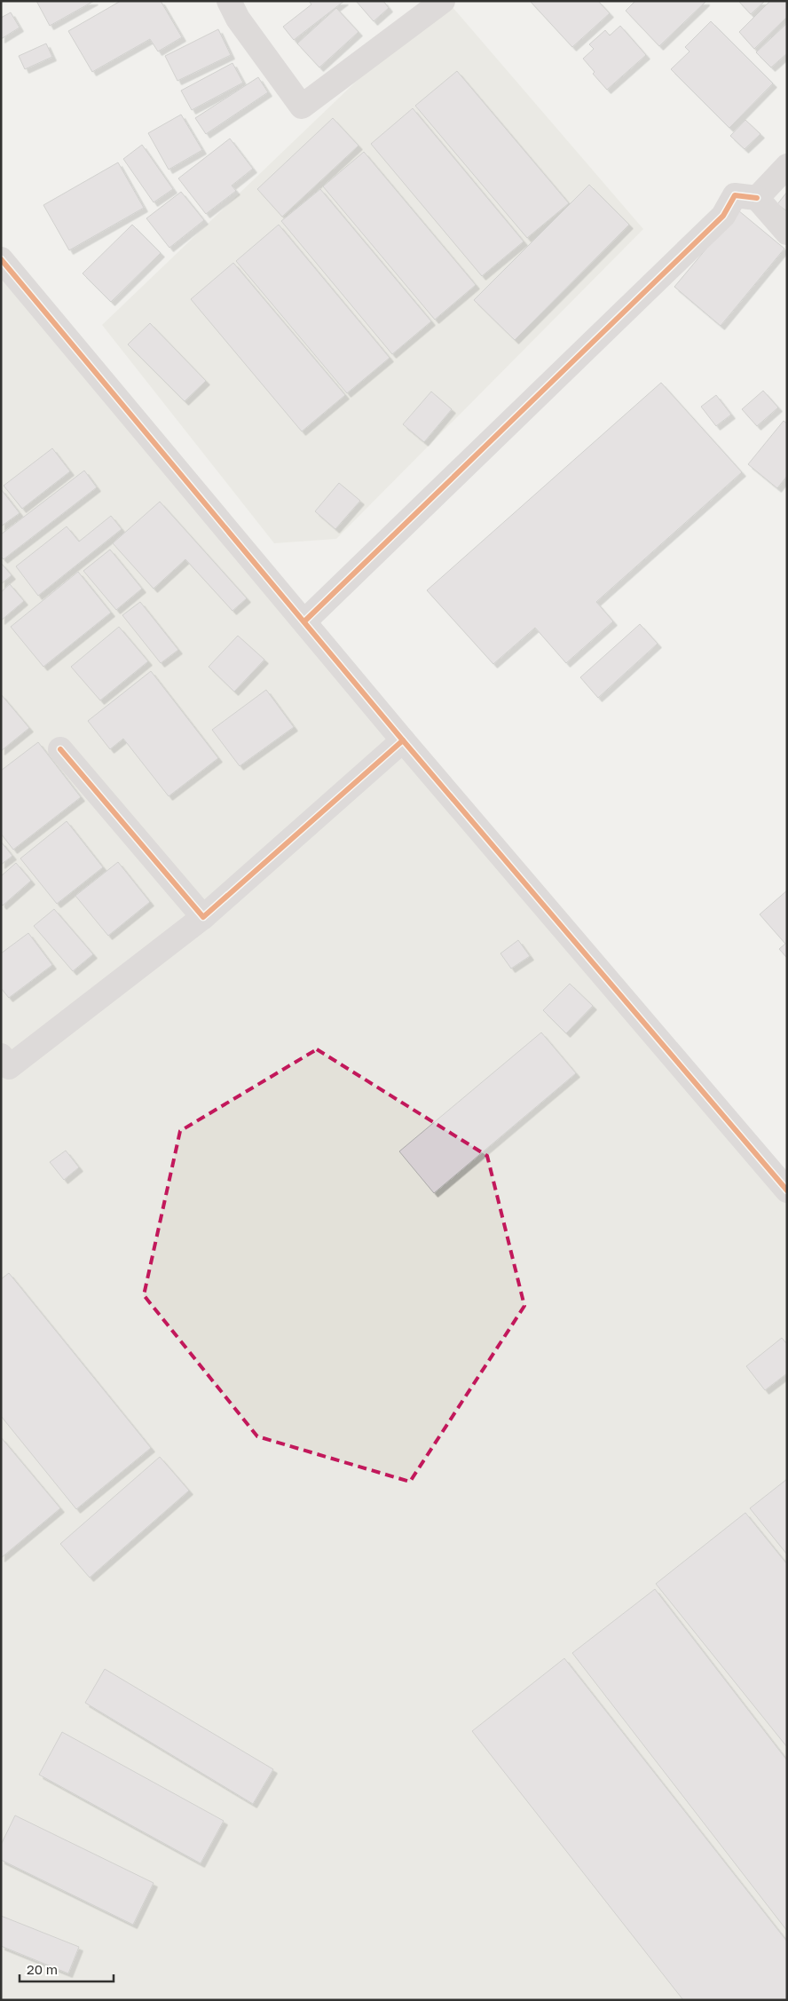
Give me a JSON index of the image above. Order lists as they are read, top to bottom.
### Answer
{
  "scale_bar": "20 m"
}
